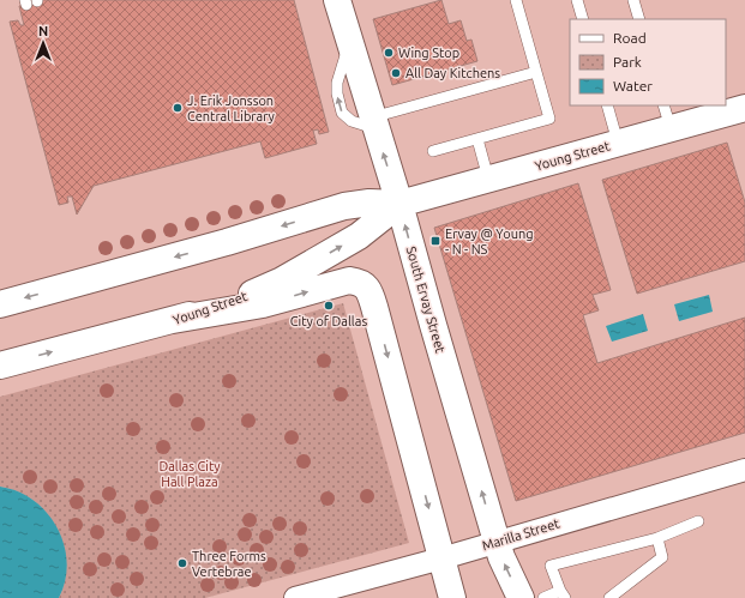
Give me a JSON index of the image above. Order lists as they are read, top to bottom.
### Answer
{
  "streets": {
    "main road": ["Young Street", "South Ervay Street"],
    "street": ["Marilla Street"]
  },
  "crossings": [
    ["Young Street", "South Ervay Street"],
    ["South Ervay Street", "Marilla Street"]
  ],
  "one_way": ["South Ervay Street"],
  "parks": ["Dallas City Hall Plaza"],
  "places": {
    "other": [
      "Wing Stop",
      "All Day Kitchens",
      "J. Erik Jonsson Central Library",
      "City of Dallas",
      "Three Forms Vertebrae"
    ],
    "transit": ["Ervay @ Young - N - NS"]
  },
  "legend": ["Road", "Park", "Water"],
  "north": "top"
}
